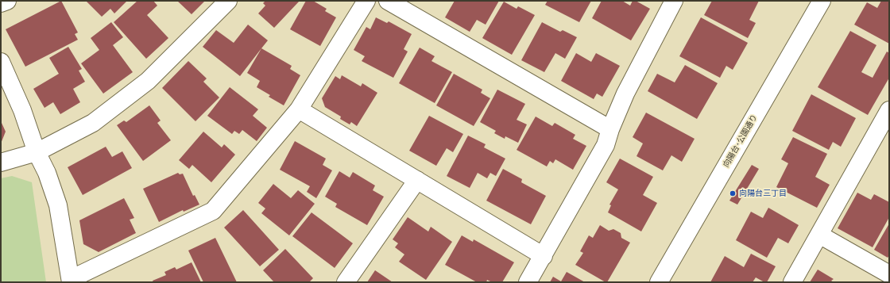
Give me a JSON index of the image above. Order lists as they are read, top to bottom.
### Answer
{
  "streets": {
    "street": ["向陽台･公園通り"]
  },
  "places": ["向陽台三丁目"]
}
